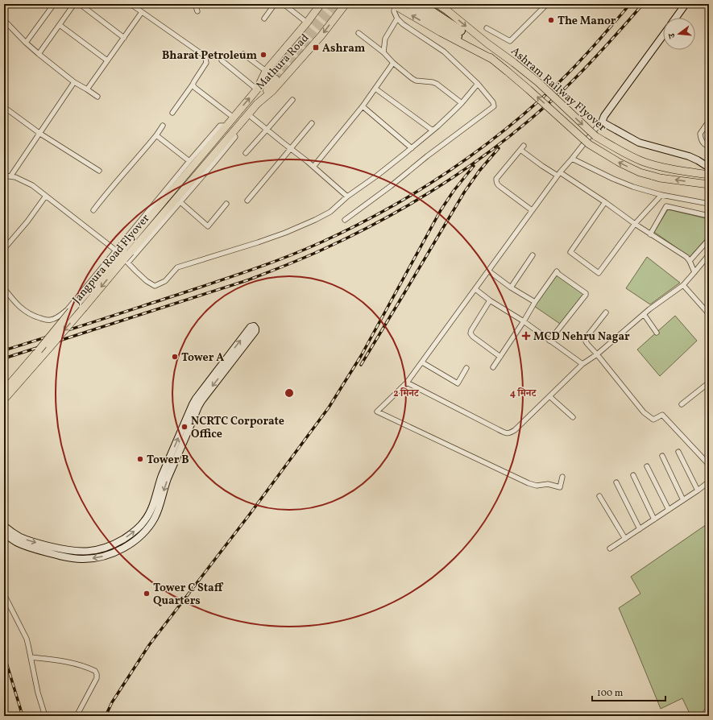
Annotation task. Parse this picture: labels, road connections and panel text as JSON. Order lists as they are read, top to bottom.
{
  "streets": {
    "main road": ["Mathura Road", "Ashram Railway Flyover", "Jangpura Road Flyover"]
  },
  "crossings": [
    ["Mathura Road", "Jangpura Road Flyover"]
  ],
  "places": {
    "other": [
      "The Manor",
      "Bharat Petroleum",
      "Tower A",
      "NCRTC Corporate Office",
      "Tower B",
      "Tower C Staff Quarters"
    ],
    "transit": ["Ashram"],
    "health": ["MCD Nehru Nagar"]
  },
  "scale_bar": "100 m",
  "north": "left",
  "rings": ["2 मिनट", "4 मिनट"]
}
